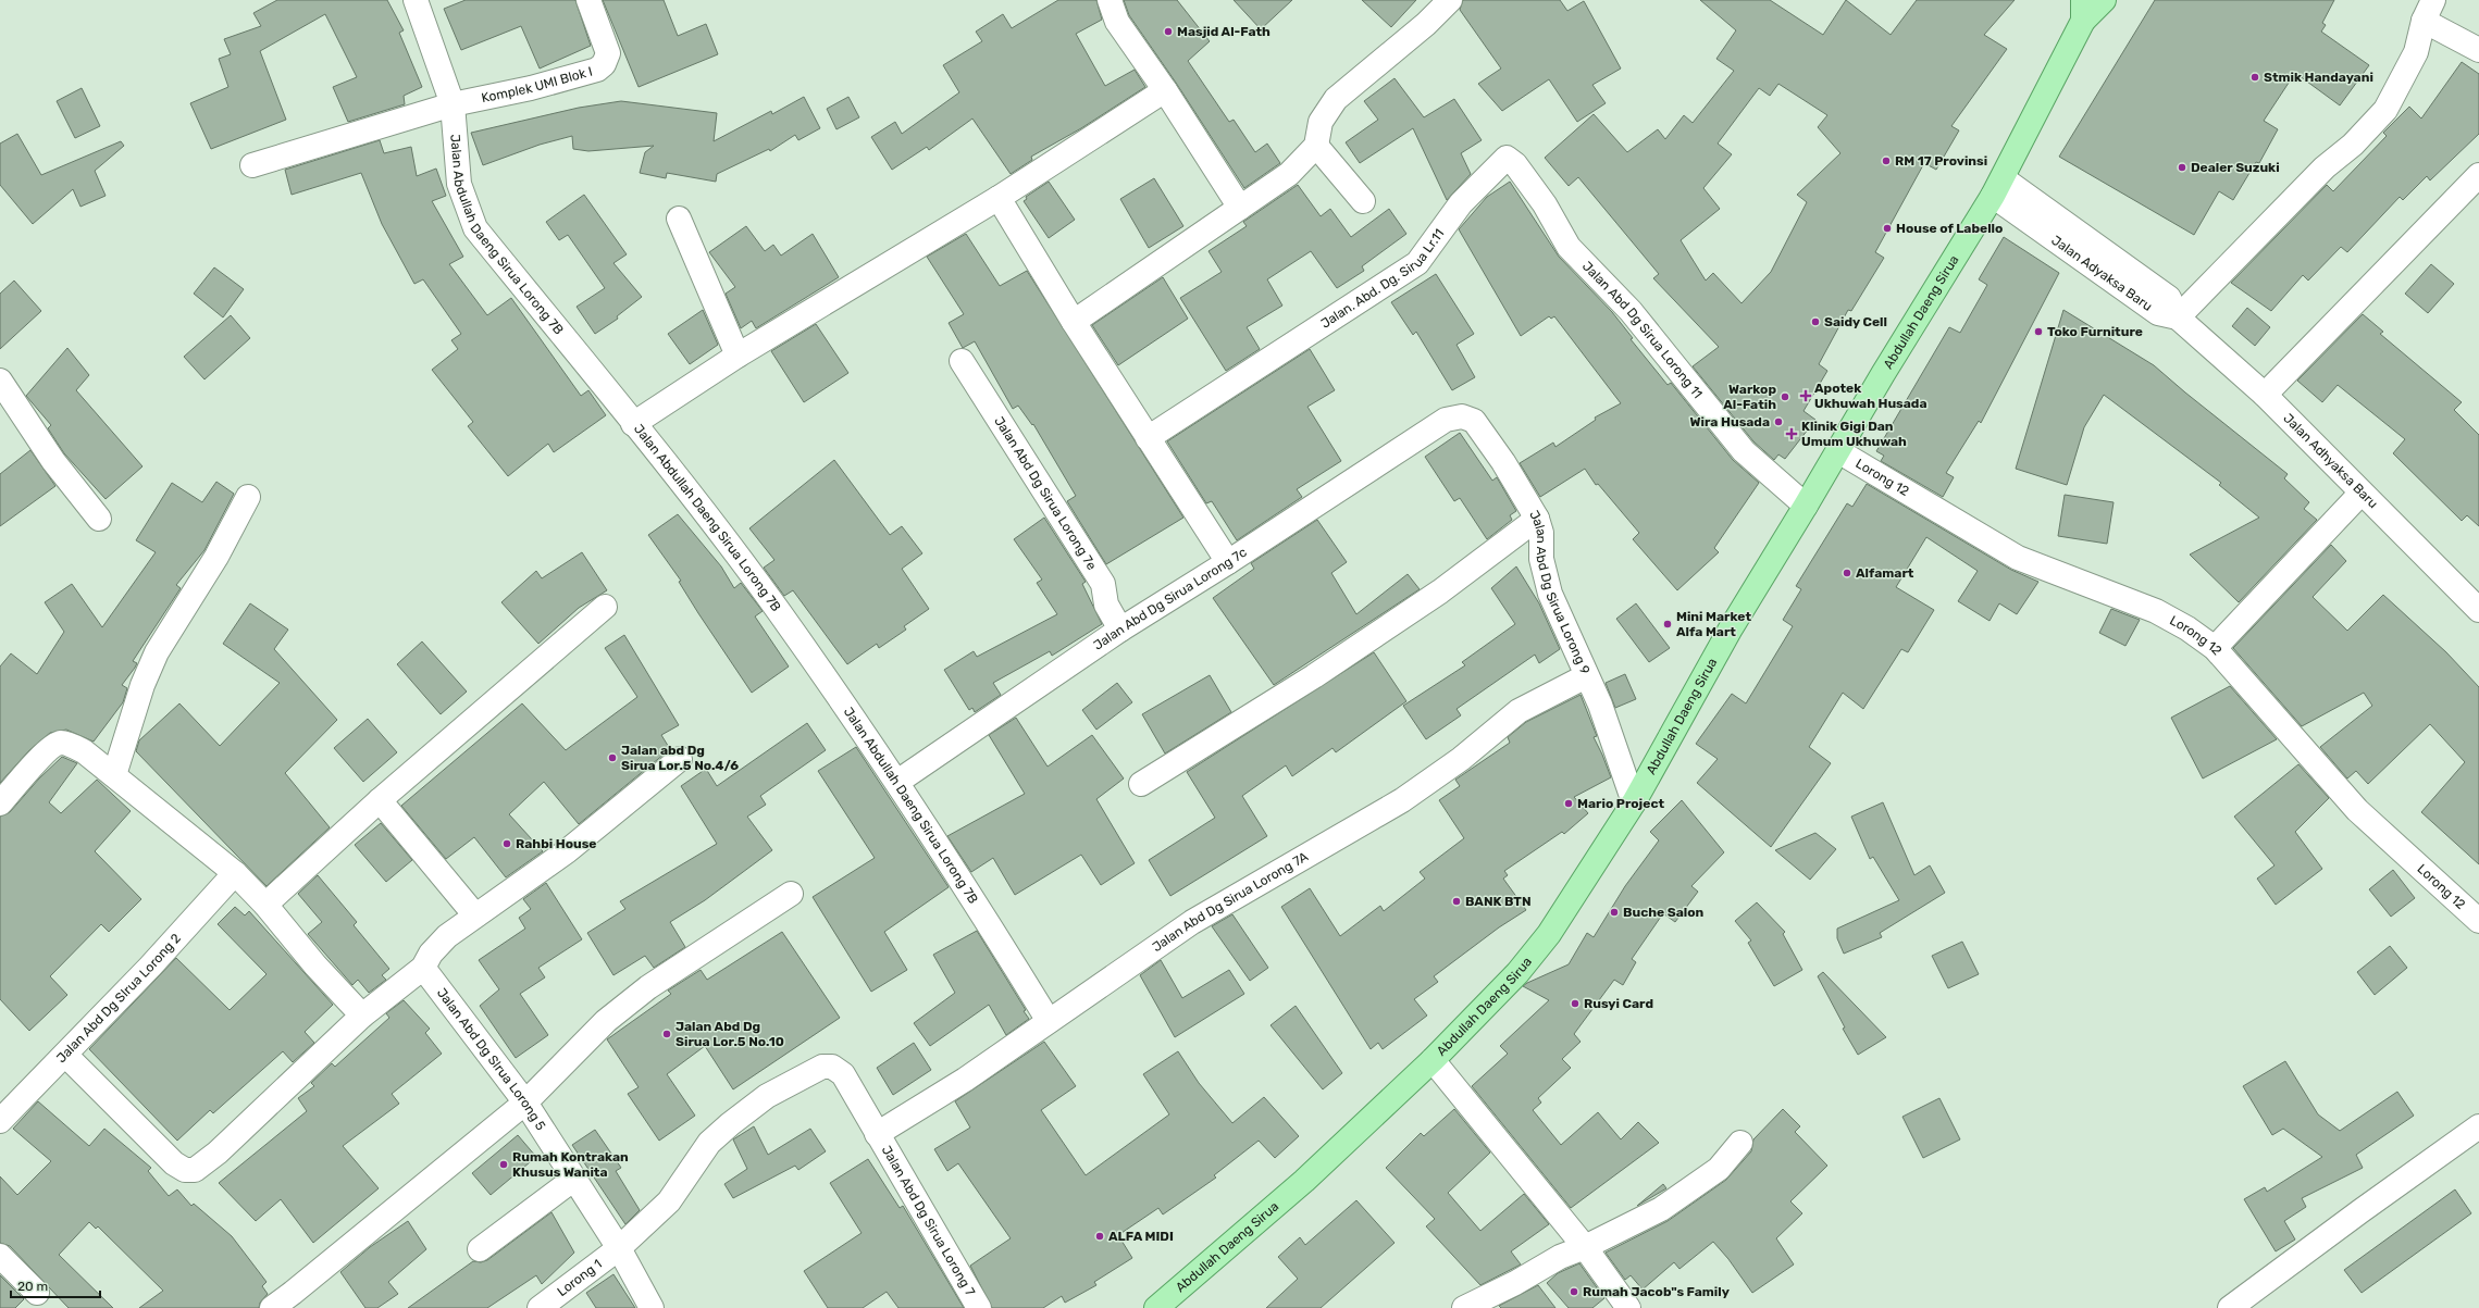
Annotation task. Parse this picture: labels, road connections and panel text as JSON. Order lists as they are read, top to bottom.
{
  "streets": {
    "main road": ["Abdullah Daeng Sirua"],
    "street": [
      "Komplek UMI Blok I",
      "Jalan Abdullah Daeng Sirua Lorong 7B",
      "Jalan Adyaksa Baru",
      "Jalan. Abd. Dg. Sirua Lr.11",
      "Jalan Abd Dg Sirua Lorong 11",
      "Jalan Adhyaksa Baru",
      "Lorong 12",
      "Jalan Abd Dg Sirua Lorong 7e",
      "Jalan Abd Dg Sirua Lorong 9",
      "Jalan Abd Dg Sirua Lorong 7c",
      "Jalan Abd Dg Sirua Lorong 7A",
      "Jalan Abd Dg SIrua Lorong 2",
      "Jalan Abd Dg SIrua Lorong 5",
      "Jalan Abd Dg Sirua Lorong 7",
      "Lorong 1"
    ]
  },
  "crossings": [
    ["Komplek UMI Blok I", "Jalan Abdullah Daeng Sirua Lorong 7B"],
    ["Jalan Abdullah Daeng Sirua Lorong 7B", "Jalan Abd Dg Sirua Lorong 7c"],
    ["Jalan Abdullah Daeng Sirua Lorong 7B", "Jalan Abd Dg Sirua Lorong 7A"],
    ["Jalan Adyaksa Baru", "Abdullah Daeng Sirua"],
    ["Jalan Adyaksa Baru", "Jalan Adhyaksa Baru"],
    ["Jalan. Abd. Dg. Sirua Lr.11", "Jalan Abd Dg Sirua Lorong 11"],
    ["Abdullah Daeng Sirua", "Jalan Abd Dg Sirua Lorong 11"],
    ["Abdullah Daeng Sirua", "Lorong 12"],
    ["Abdullah Daeng Sirua", "Jalan Abd Dg Sirua Lorong 9"],
    ["Jalan Abd Dg Sirua Lorong 7e", "Jalan Abd Dg Sirua Lorong 7c"],
    ["Jalan Abd Dg Sirua Lorong 9", "Jalan Abd Dg Sirua Lorong 7c"],
    ["Jalan Abd Dg Sirua Lorong 9", "Jalan Abd Dg Sirua Lorong 7A"],
    ["Jalan Abd Dg Sirua Lorong 7A", "Jalan Abd Dg Sirua Lorong 7"],
    ["Jalan Abd Dg SIrua Lorong 5", "Jalan Abd Dg Sirua Lorong 7"],
    ["Jalan Abd Dg SIrua Lorong 5", "Lorong 1"],
    ["Jalan Abd Dg Sirua Lorong 7", "Lorong 1"]
  ],
  "places": {
    "other": [
      "Masjid Al-Fath",
      "Stmik Handayani",
      "RM 17 Provinsi",
      "Dealer Suzuki",
      "House of Labello",
      "Saidy Cell",
      "Toko Furniture",
      "Warkop Al-Fatih",
      "Wira Husada",
      "Alfamart",
      "Mini Market Alfa Mart",
      "Jalan abd Dg Sirua Lor.5 No.4/6",
      "Mario Project",
      "Rahbi House",
      "BANK BTN",
      "Buche Salon",
      "Rusyi Card",
      "Jalan Abd Dg Sirua Lor.5 No.10",
      "Rumah Kontrakan Khusus Wanita",
      "ALFA MIDI",
      "Rumah Jacob\"s Family"
    ],
    "health": ["Apotek Ukhuwah Husada", "Klinik Gigi Dan Umum Ukhuwah"]
  },
  "scale_bar": "20 m"
}
